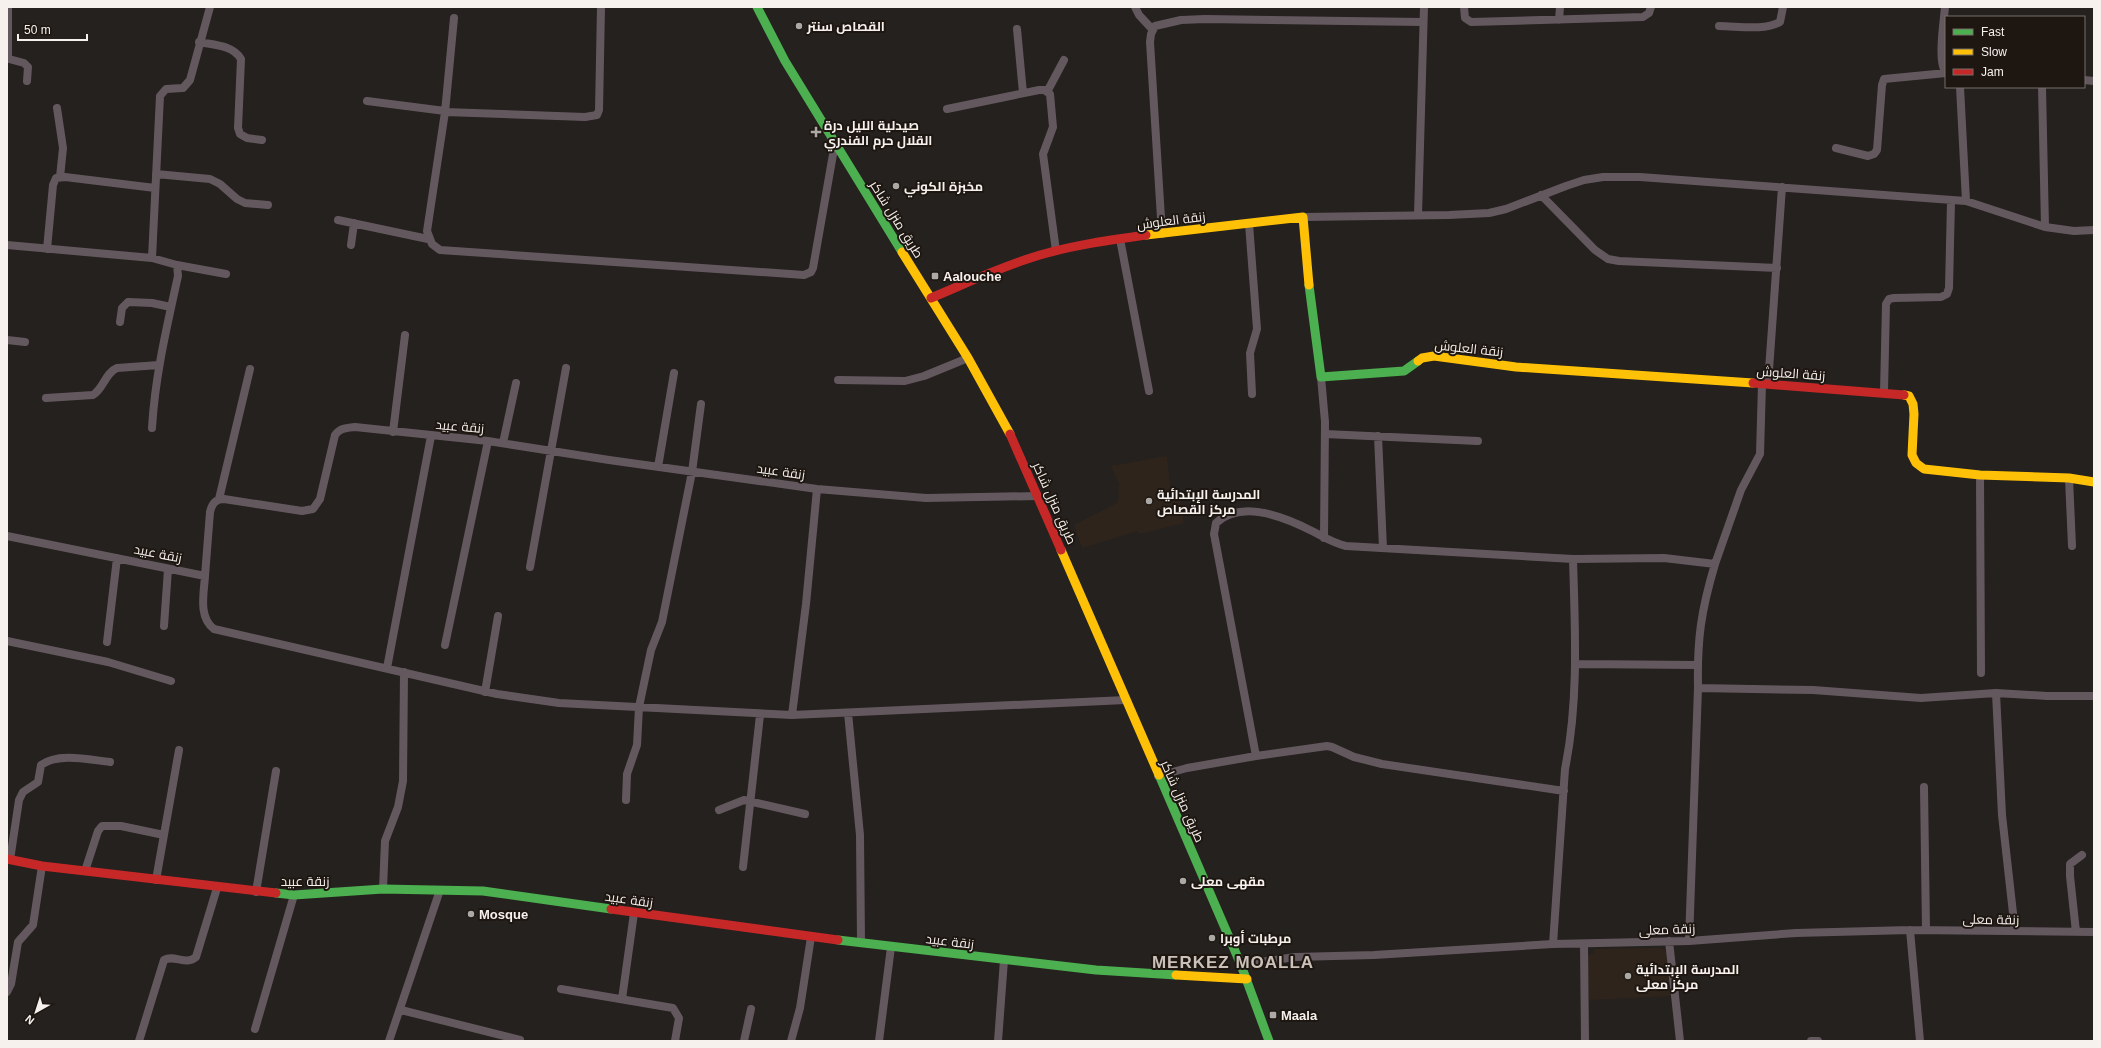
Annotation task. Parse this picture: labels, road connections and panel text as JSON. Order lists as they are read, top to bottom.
{
  "streets": {
    "street": [
      "طريق منزل شاكر",
      "زنقة العلوش",
      "زنقة عبيد",
      "زنقة معلى"
    ]
  },
  "crossings": [
    ["طريق منزل شاكر", "زنقة العلوش"],
    ["طريق منزل شاكر", "زنقة عبيد"],
    ["طريق منزل شاكر", "زنقة معلى"]
  ],
  "districts": ["MERKEZ MOALLA"],
  "places": {
    "other": [
      "القصاص سنتر",
      "مخبزة الكوني",
      "المدرسة الإبتدائية مركز القصاص",
      "مقهى معلى",
      "Mosque",
      "مرطبات أوبرا",
      "المدرسة الإبتدائية مركز معلى"
    ],
    "health": ["صيدلية الليل درة القلال حرم الفندري"],
    "transit": ["Aalouche", "Maala"]
  },
  "legend": ["Fast", "Slow", "Jam"],
  "scale_bar": "50 m",
  "north": "bottom left"
}
